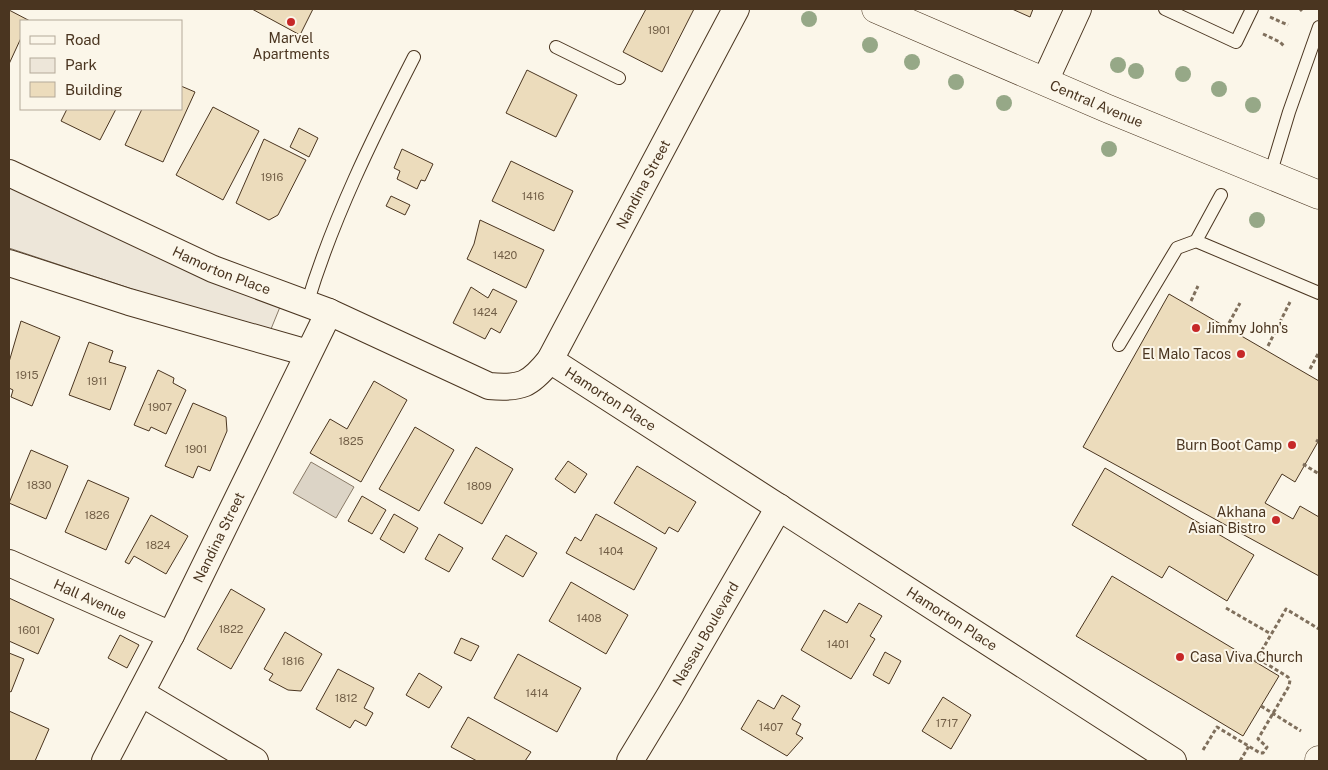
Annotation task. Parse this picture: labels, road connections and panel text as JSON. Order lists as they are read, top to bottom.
{
  "streets": {
    "main road": ["Central Avenue"],
    "street": [
      "Nandina Street",
      "Hamorton Place",
      "Hall Avenue",
      "Nassau Boulevard"
    ]
  },
  "crossings": [
    ["Nandina Street", "Hamorton Place"],
    ["Nandina Street", "Hall Avenue"],
    ["Hamorton Place", "Nassau Boulevard"]
  ],
  "places": [
    "Marvel Apartments",
    "Jimmy John's",
    "El Malo Tacos",
    "Burn Boot Camp",
    "Akhana Asian Bistro",
    "Casa Viva Church"
  ],
  "house_numbers": [
    "1901",
    "1916",
    "1416",
    "1420",
    "1424",
    "1915",
    "1911",
    "1907",
    "1825",
    "1901",
    "1830",
    "1809",
    "1826",
    "1824",
    "1404",
    "1408",
    "1822",
    "1601",
    "1401",
    "1816",
    "1414",
    "1812",
    "1717",
    "1407"
  ],
  "legend": ["Road", "Park", "Building"]
}
